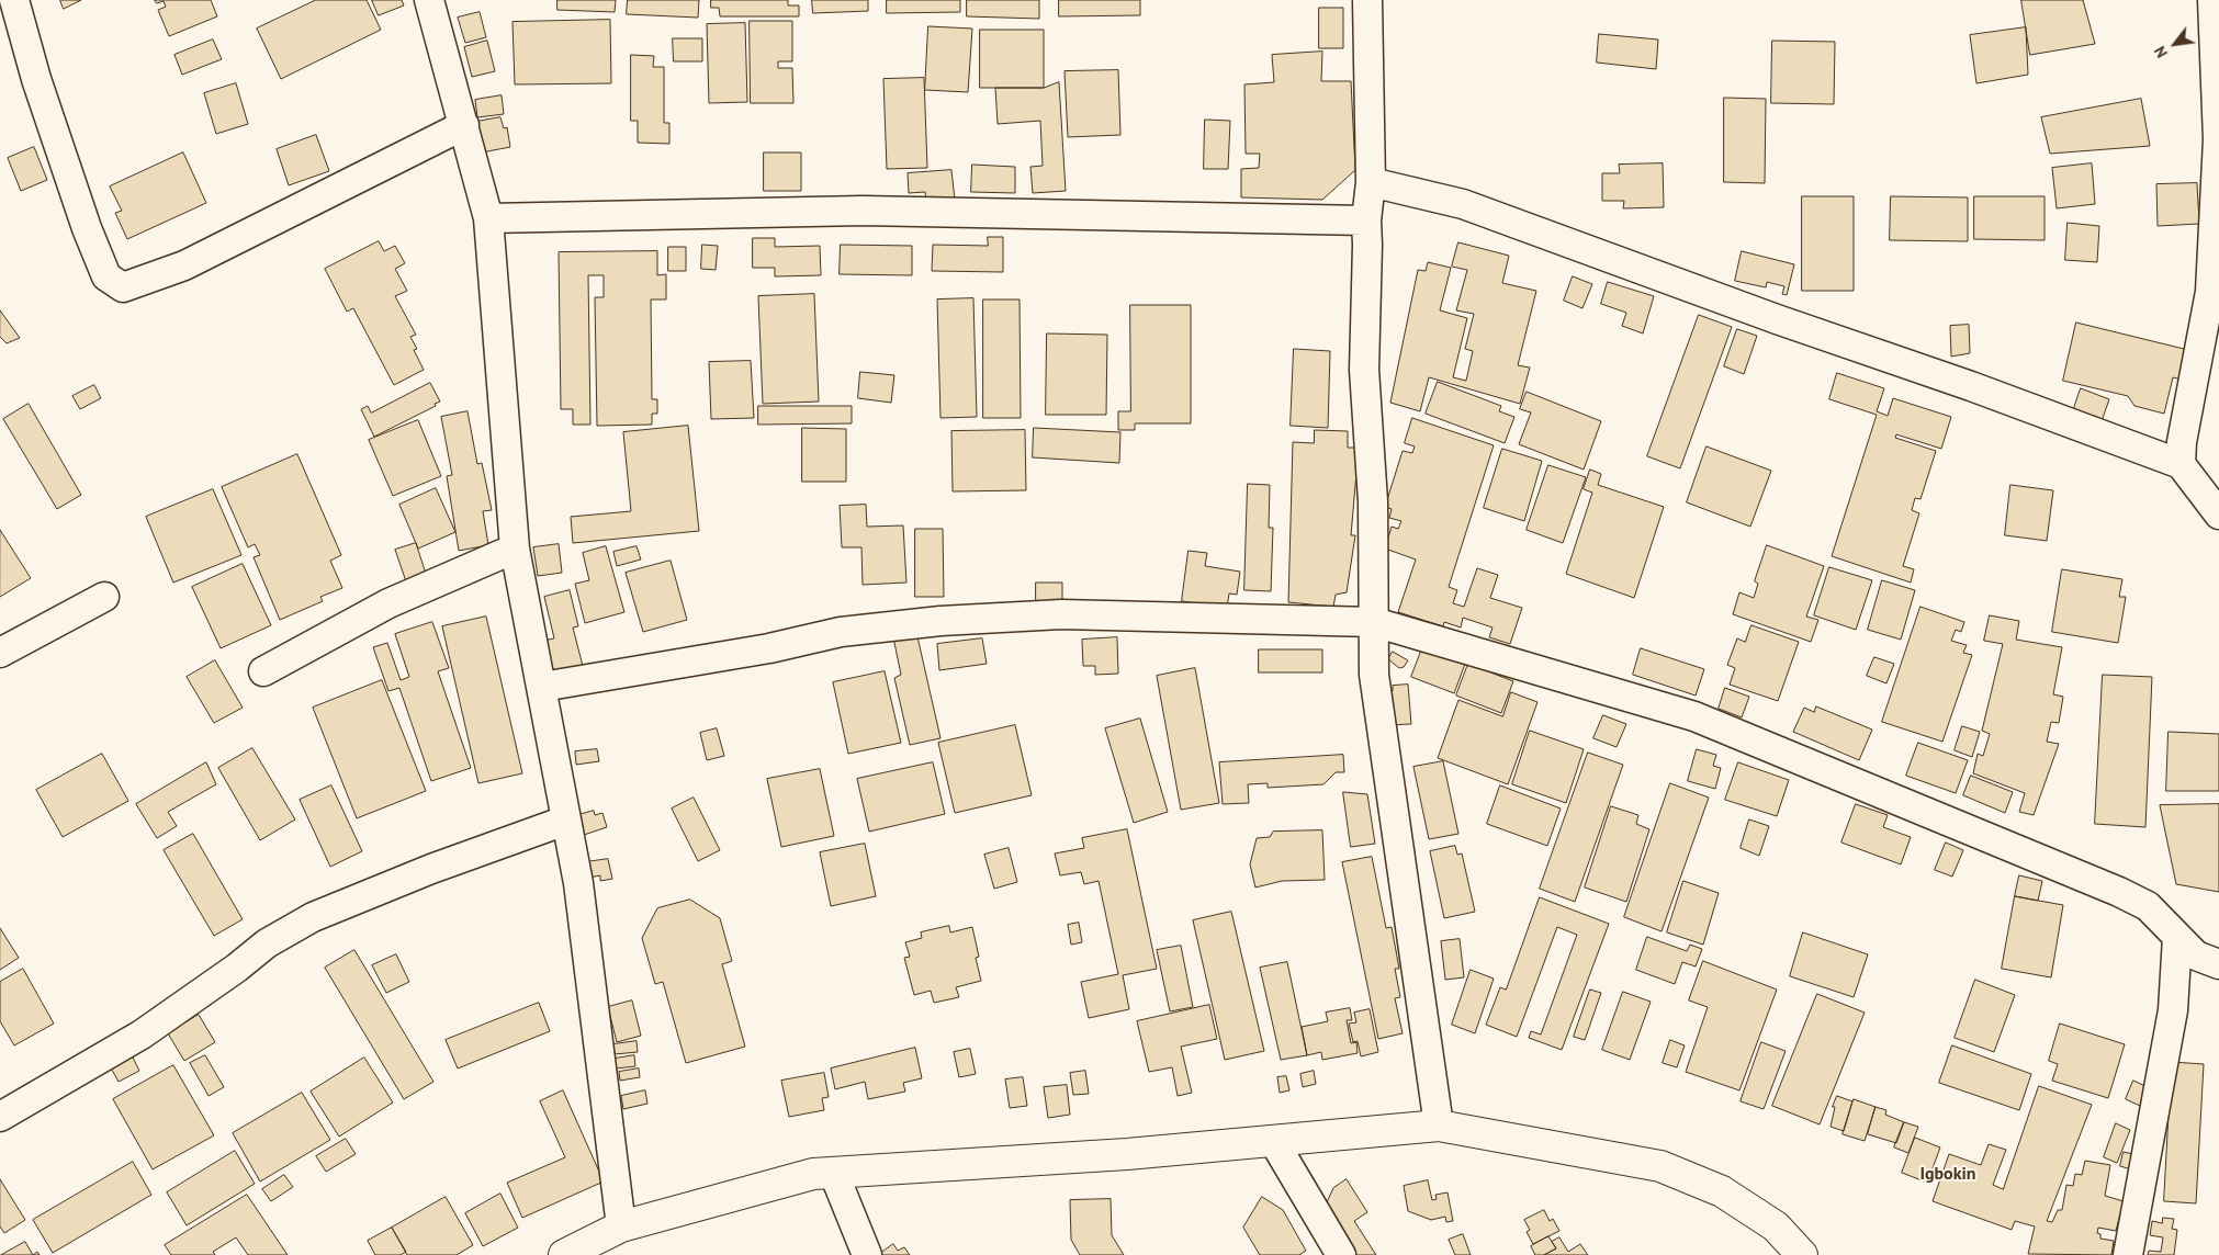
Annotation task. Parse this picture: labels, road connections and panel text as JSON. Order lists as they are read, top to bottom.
{
  "districts": ["Igbokin"],
  "north": "bottom left"
}
